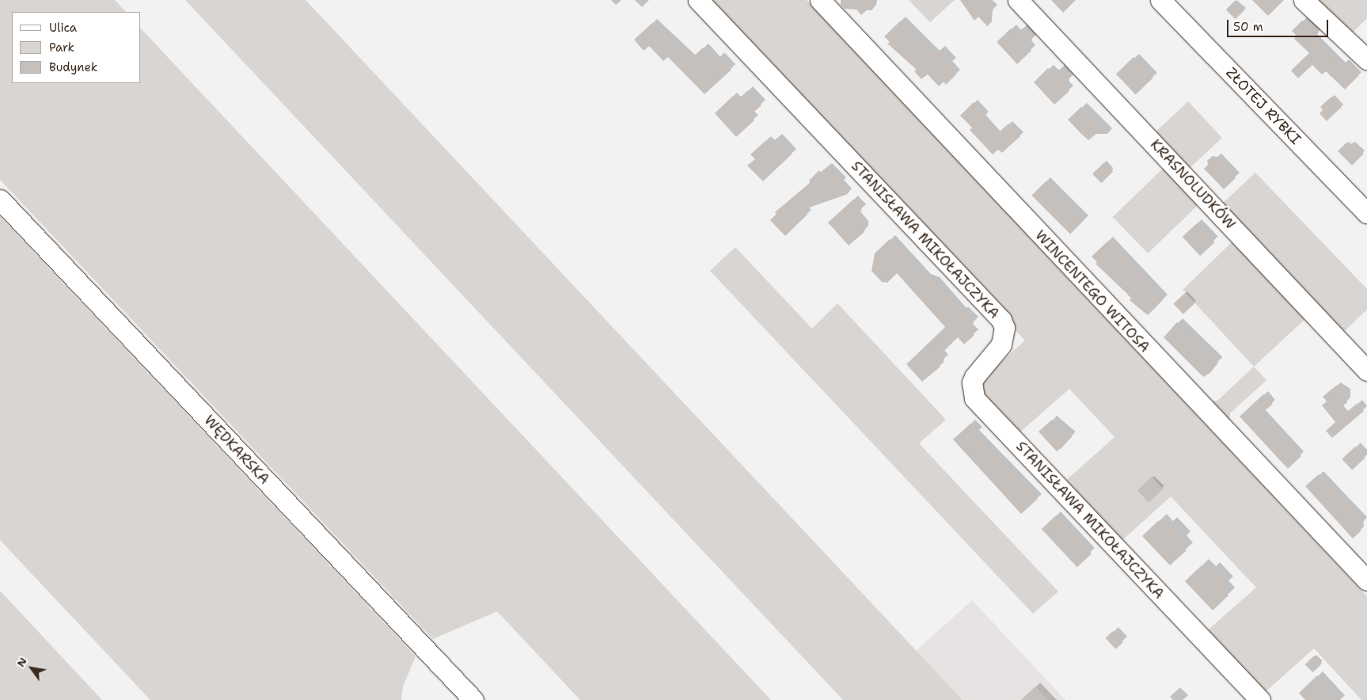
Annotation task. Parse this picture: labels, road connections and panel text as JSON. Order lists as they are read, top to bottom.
{
  "streets": {
    "street": [
      "ZŁOTEJ RYBKI",
      "KRASNOLUDKÓW",
      "STANISŁAWA MIKOŁAJCZYKA",
      "WINCENTEGO WITOSA",
      "WĘDKARSKA"
    ]
  },
  "legend": ["Ulica", "Park", "Budynek"],
  "scale_bar": "50 m",
  "north": "top left"
}
